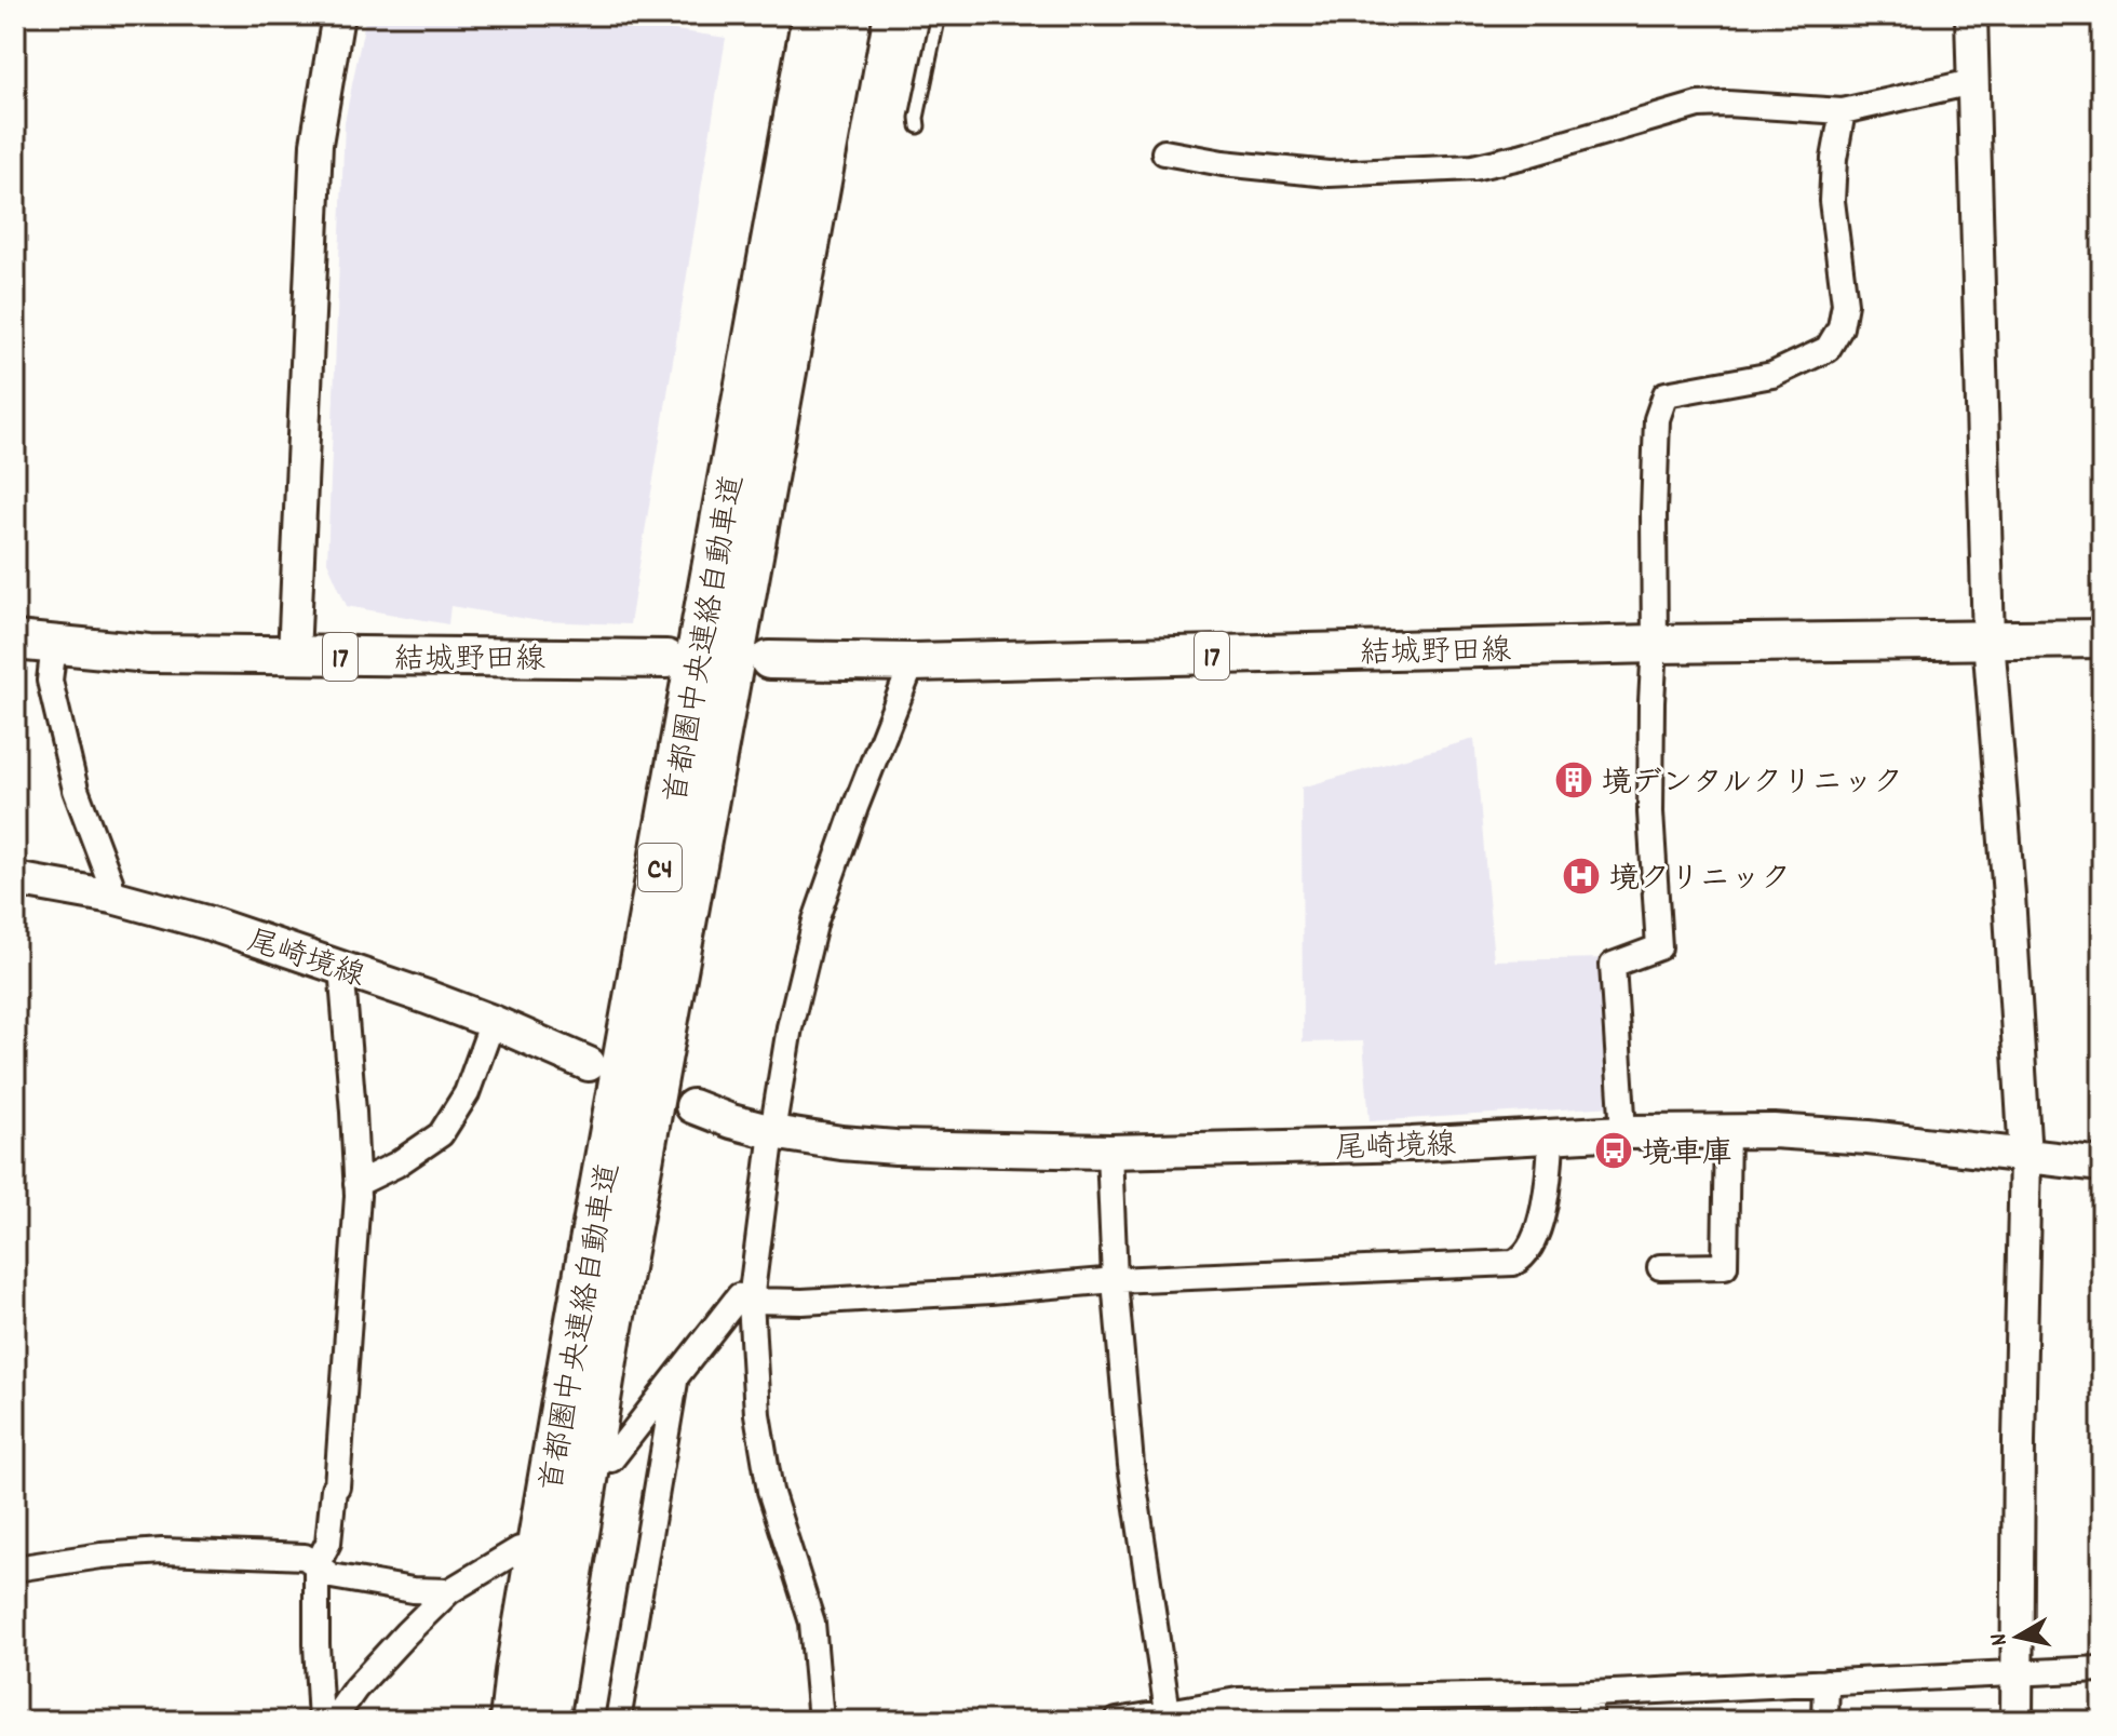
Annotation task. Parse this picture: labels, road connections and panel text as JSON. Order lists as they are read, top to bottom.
{
  "streets": {
    "highway": ["首都圏中央連絡自動車道", "C4"],
    "main road": ["結城野田線", "17", "尾崎境線"]
  },
  "places": {
    "building": ["境デンタルクリニック"],
    "hospital": ["境クリニック"],
    "bus stop": ["境車庫"]
  },
  "north": "left"
}
